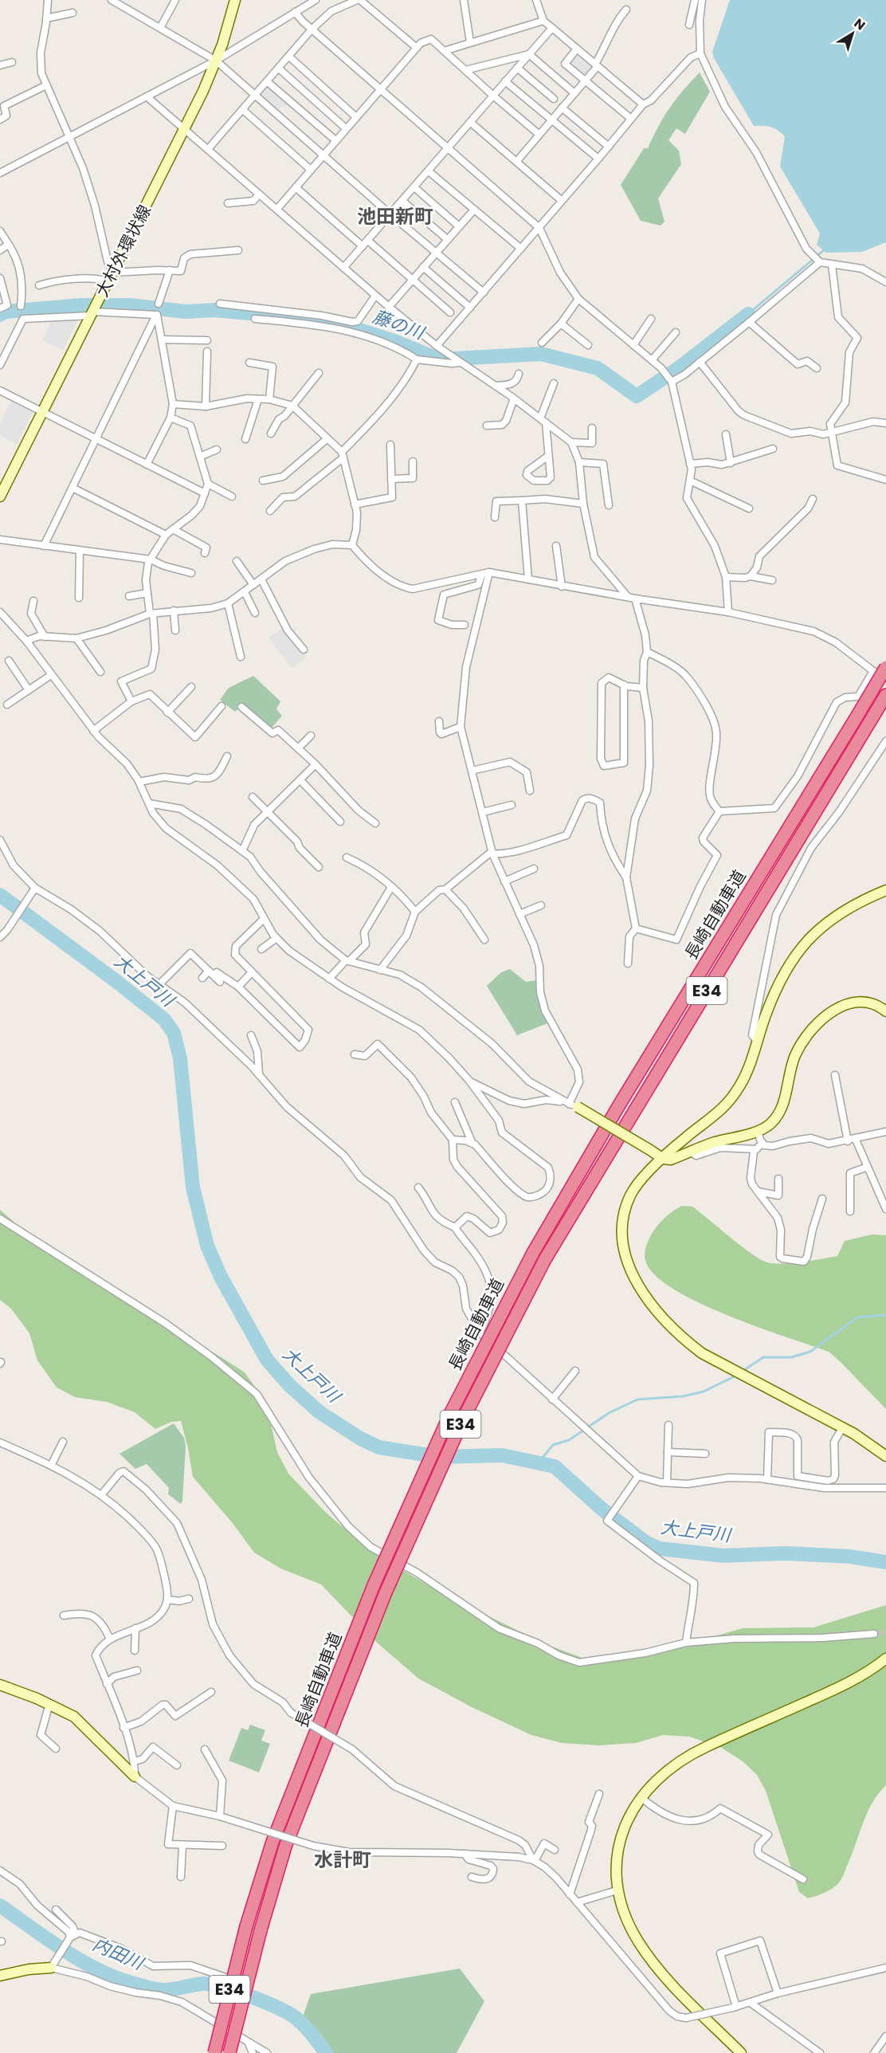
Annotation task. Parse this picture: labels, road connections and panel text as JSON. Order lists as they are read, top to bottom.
{
  "streets": {
    "highway": ["長崎自動車道", "E34"],
    "street": ["大村外環状線"]
  },
  "districts": ["池田新町", "水計町"],
  "water": ["藤の川", "大上戸川", "内田川"],
  "north": "top right"
}
